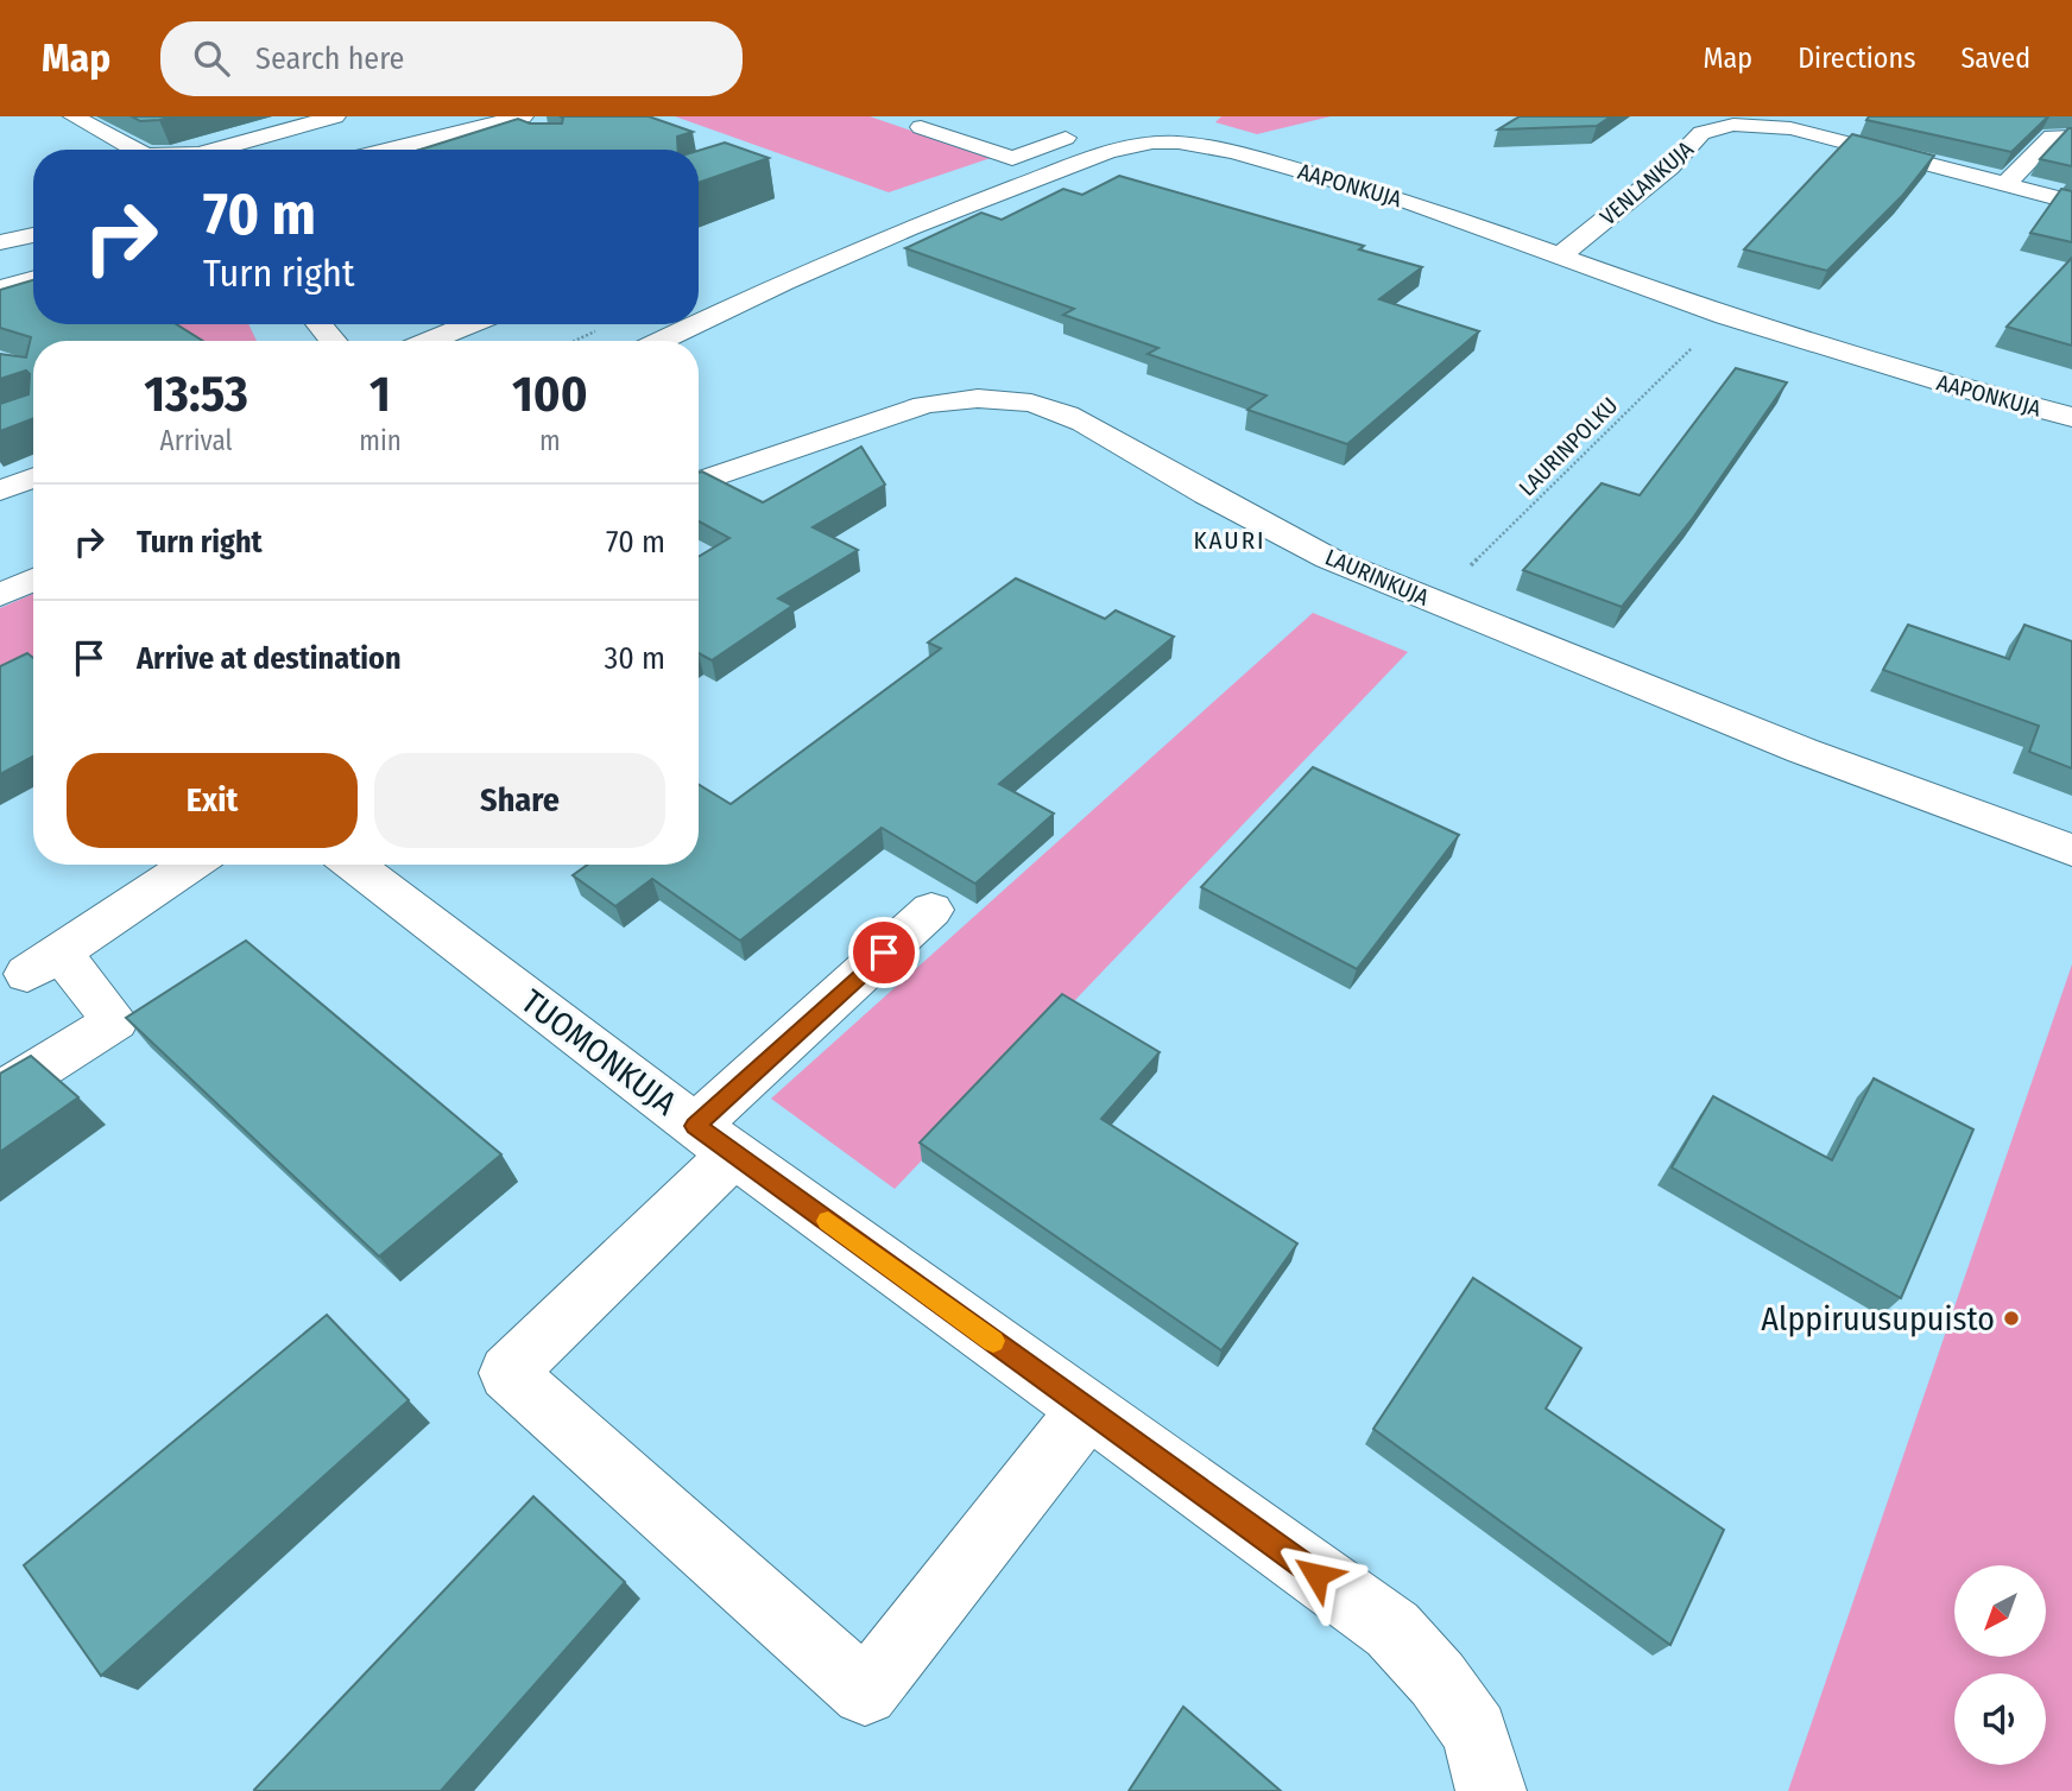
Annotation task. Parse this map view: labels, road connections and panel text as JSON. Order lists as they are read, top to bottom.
{
  "streets": {
    "street": [
      "VENLANKUJA",
      "AAPONKUJA",
      "LAURINKUJA",
      "TUOMONKUJA"
    ],
    "path": ["LAURINPOLKU"]
  },
  "crossings": [
    ["VENLANKUJA", "AAPONKUJA"],
    ["AAPONKUJA", "LAURINPOLKU"],
    ["LAURINPOLKU", "LAURINKUJA"]
  ],
  "districts": ["KAURI"],
  "places": ["Alppiruusupuisto"],
  "north": "bottom left",
  "page": {
    "header": "Map",
    "search": "Search here",
    "nav": ["Map", "Directions", "Saved"],
    "turn": ["70 m", "Turn right"],
    "eta": [
      "13:53",
      "Arrival",
      "1",
      "min",
      "100",
      "m"
    ],
    "list": [
      {
        "name": "Turn right",
        "value": "70 m"
      },
      {
        "name": "Arrive at destination",
        "value": "30 m"
      }
    ],
    "buttons": ["Exit", "Share"]
  }
}
